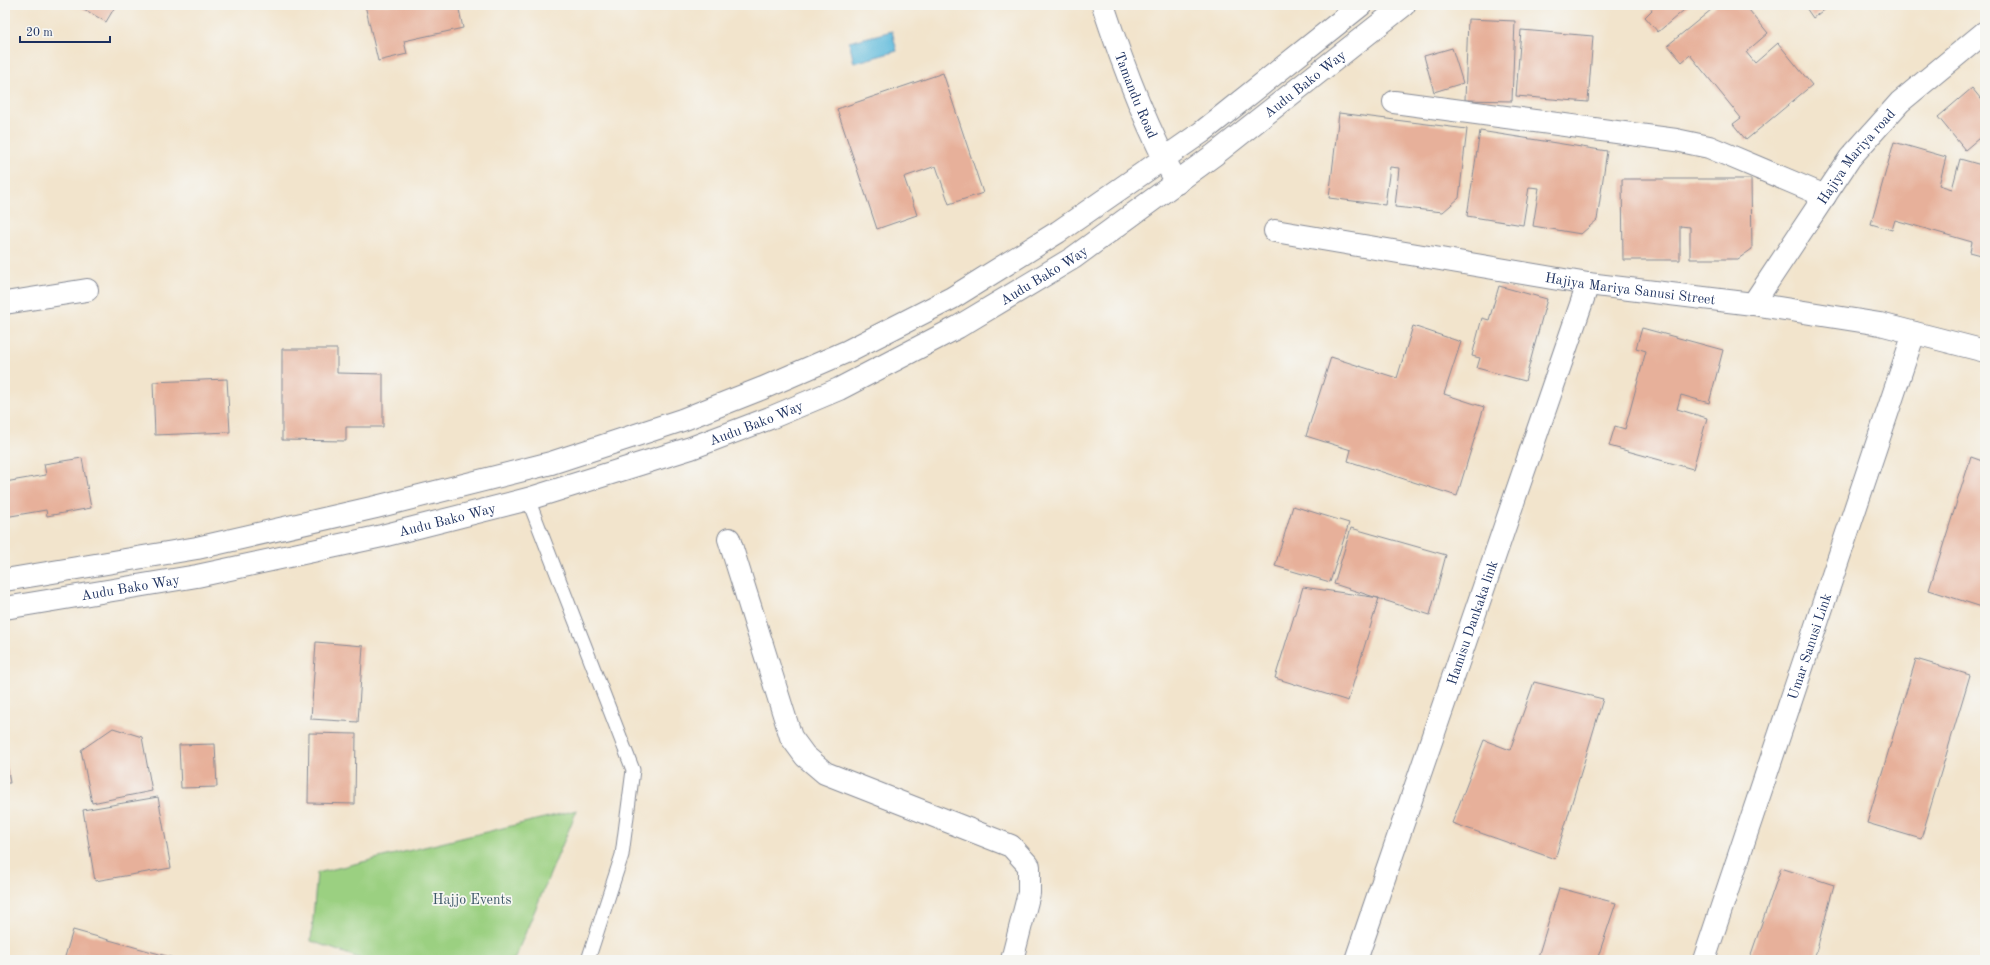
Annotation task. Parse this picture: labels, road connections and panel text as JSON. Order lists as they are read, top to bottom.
{
  "streets": {
    "street": [
      "Audu Bako Way",
      "Tamandu Road",
      "Hajiya Mariya road",
      "Hajiya Mariya Sanusi Street",
      "Hamisu Dankaka link",
      "Umar Sanusi Link"
    ]
  },
  "crossings": [
    ["Audu Bako Way", "Tamandu Road"],
    ["Hajiya Mariya road", "Hajiya Mariya Sanusi Street"],
    ["Hajiya Mariya Sanusi Street", "Hamisu Dankaka link"],
    ["Hajiya Mariya Sanusi Street", "Umar Sanusi Link"]
  ],
  "parks": ["Hajjo Events"],
  "scale_bar": "20 m"
}
